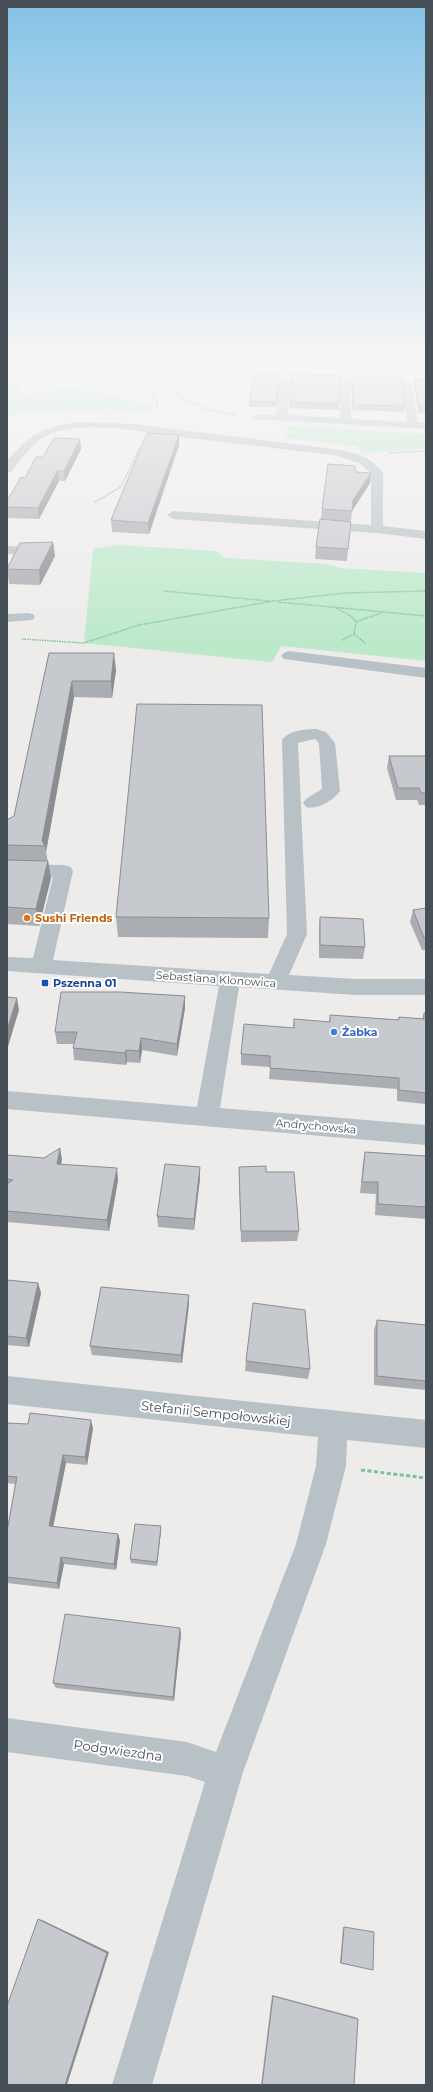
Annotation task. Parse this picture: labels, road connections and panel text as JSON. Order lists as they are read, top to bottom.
{
  "streets": {
    "street": [
      "Sebastiana Klonowica",
      "Andrychowska",
      "Stefanii Sempołowskiej",
      "Podgwiezdna"
    ]
  },
  "places": {
    "other": ["Sushi Friends", "Żabka"],
    "transit": ["Pszenna 01"]
  }
}
